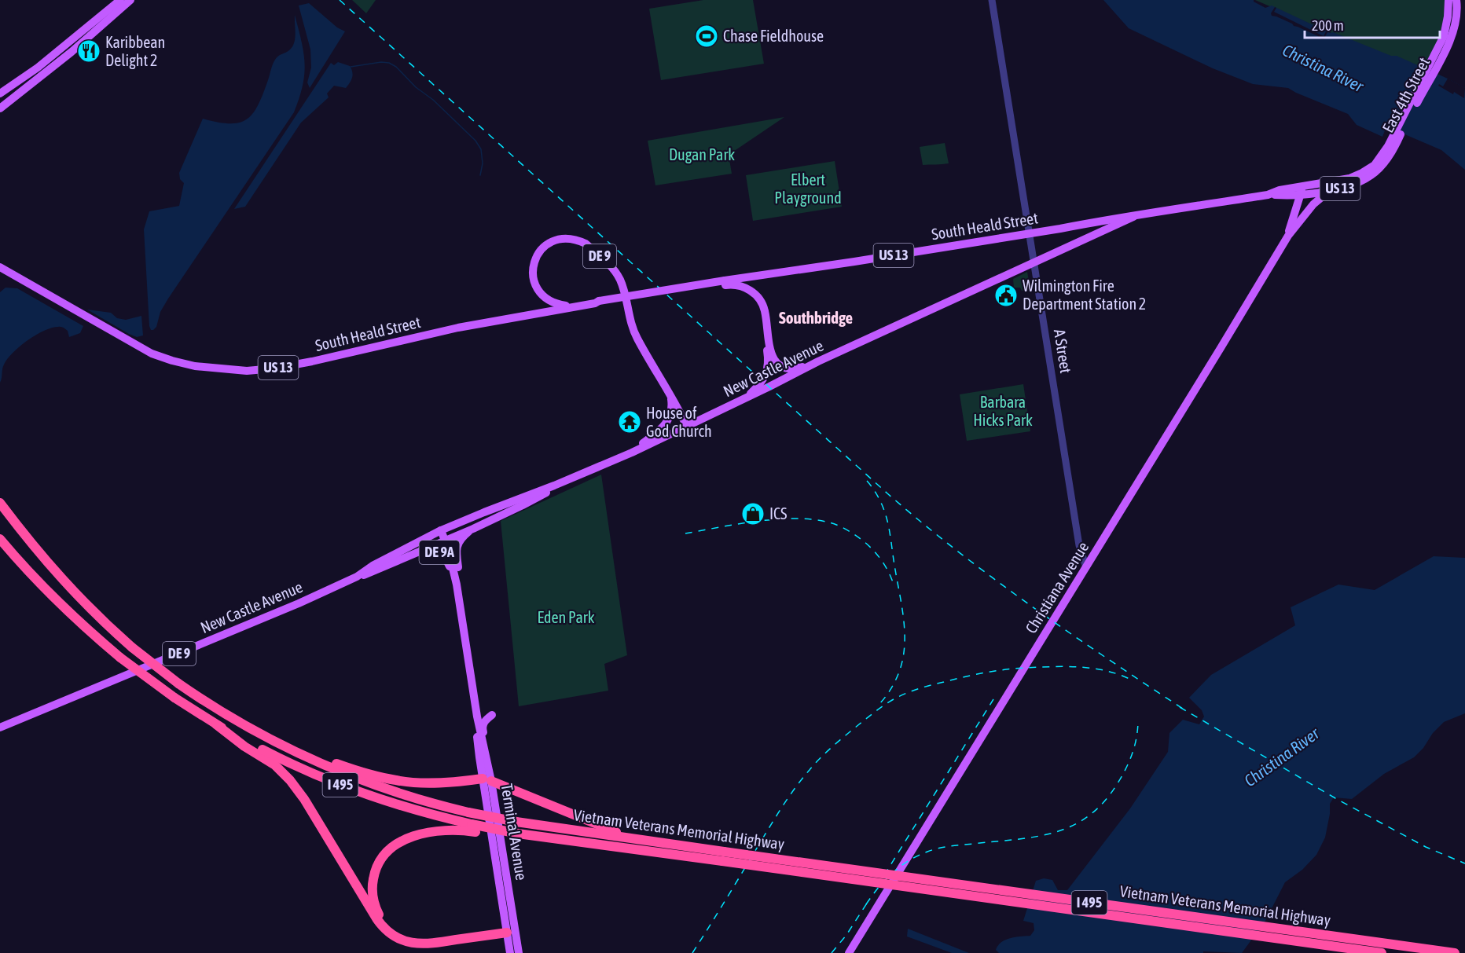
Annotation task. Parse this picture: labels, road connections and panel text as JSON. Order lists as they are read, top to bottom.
{
  "streets": {
    "highway": ["I 495", "Vietnam Veterans Memorial Highway"],
    "main road": [
      "East 4th Street",
      "US 13",
      "South Heald Street",
      "DE 9",
      "New Castle Avenue",
      "DE 9A",
      "Christiana Avenue",
      "Terminal Avenue"
    ],
    "street": ["A Street"]
  },
  "crossings": [
    ["East 4th Street", "South Heald Street"],
    ["US 13", "South Heald Street"],
    ["US 13", "New Castle Avenue"],
    ["South Heald Street", "DE 9"],
    ["South Heald Street", "A Street"],
    ["South Heald Street", "New Castle Avenue"],
    ["South Heald Street", "Christiana Avenue"],
    ["DE 9", "New Castle Avenue"],
    ["A Street", "New Castle Avenue"],
    ["A Street", "Christiana Avenue"],
    ["New Castle Avenue", "DE 9A"],
    ["New Castle Avenue", "Terminal Avenue"],
    ["DE 9A", "Terminal Avenue"]
  ],
  "districts": ["Southbridge"],
  "water": ["Christina River"],
  "parks": [
    "Dugan Park",
    "Elbert Playground",
    "Barbara Hicks Park",
    "Eden Park"
  ],
  "places": {
    "sports": ["Chase Fieldhouse"],
    "restaurant": ["Karibbean Delight 2"],
    "public building": ["Wilmington Fire Department Station 2"],
    "temple": ["House of God Church"],
    "shop": ["ICS"]
  },
  "scale_bar": "200 m"
}
